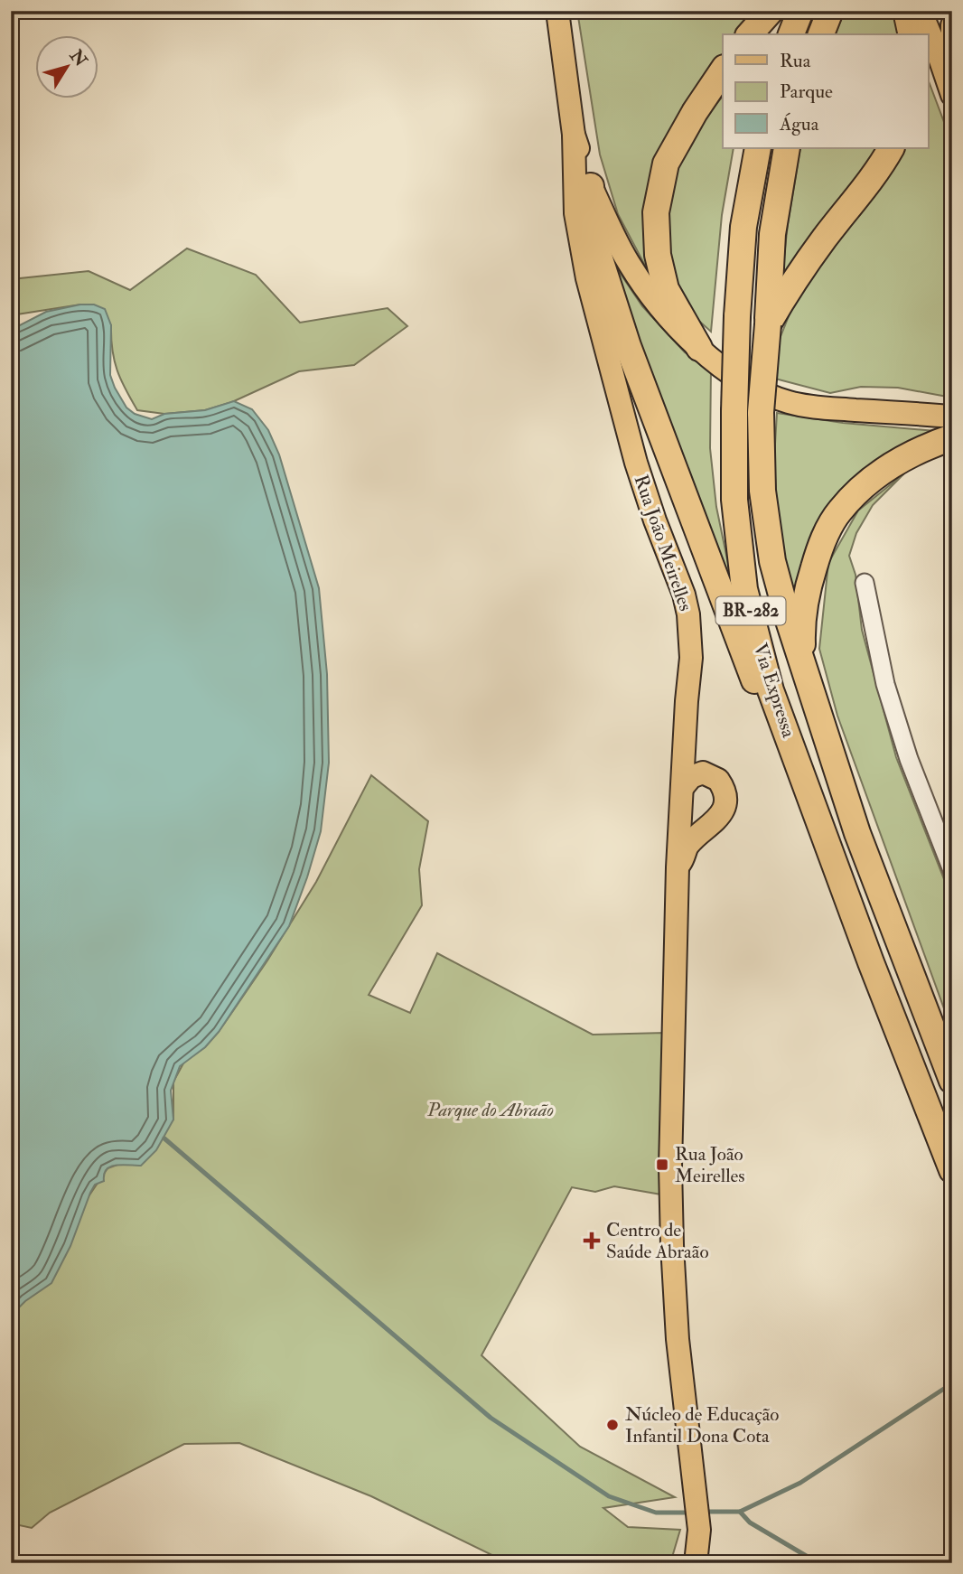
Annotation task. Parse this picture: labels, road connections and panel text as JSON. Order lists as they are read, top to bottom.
{
  "streets": {
    "highway": ["BR-282", "Via Expressa"],
    "main road": ["Rua João Meirelles"]
  },
  "parks": ["Parque do Abraão"],
  "places": {
    "transit": ["Rua João Meirelles"],
    "health": ["Centro de Saúde Abraão"],
    "other": ["Núcleo de Educação Infantil Dona Cota"]
  },
  "legend": ["Rua", "Parque", "Água"],
  "north": "top right"
}
